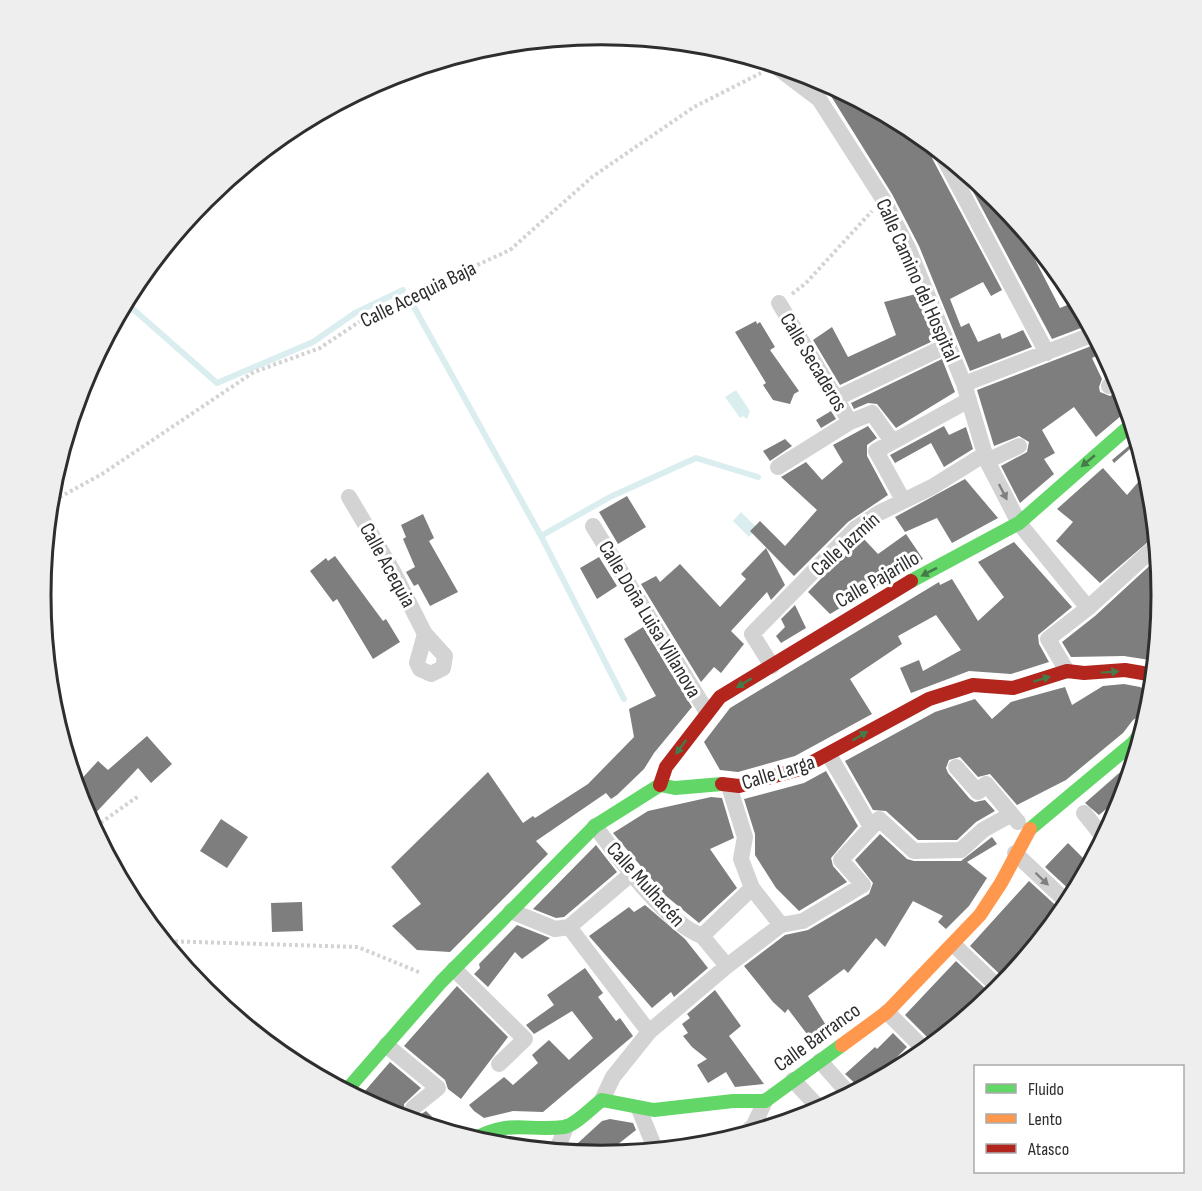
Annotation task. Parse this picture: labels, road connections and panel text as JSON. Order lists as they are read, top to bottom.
{
  "streets": {
    "street": [
      "Calle Camino del Hospital",
      "Calle Secaderos",
      "Calle Jazmín",
      "Calle Acequia",
      "Calle Pajarillo",
      "Calle Doña Luisa Villanova",
      "Calle Larga",
      "Calle Mulhacén",
      "Calle Barranco"
    ],
    "path": ["Calle Acequia Baja"]
  },
  "crossings": [
    ["Calle Camino del Hospital", "Calle Jazmín"],
    ["Calle Camino del Hospital", "Calle Pajarillo"],
    ["Calle Jazmín", "Calle Pajarillo"],
    ["Calle Pajarillo", "Calle Doña Luisa Villanova"],
    ["Calle Pajarillo", "Calle Larga"]
  ],
  "one_way": ["Calle Pajarillo", "Calle Larga"],
  "legend": ["Fluido", "Lento", "Atasco"]
}
